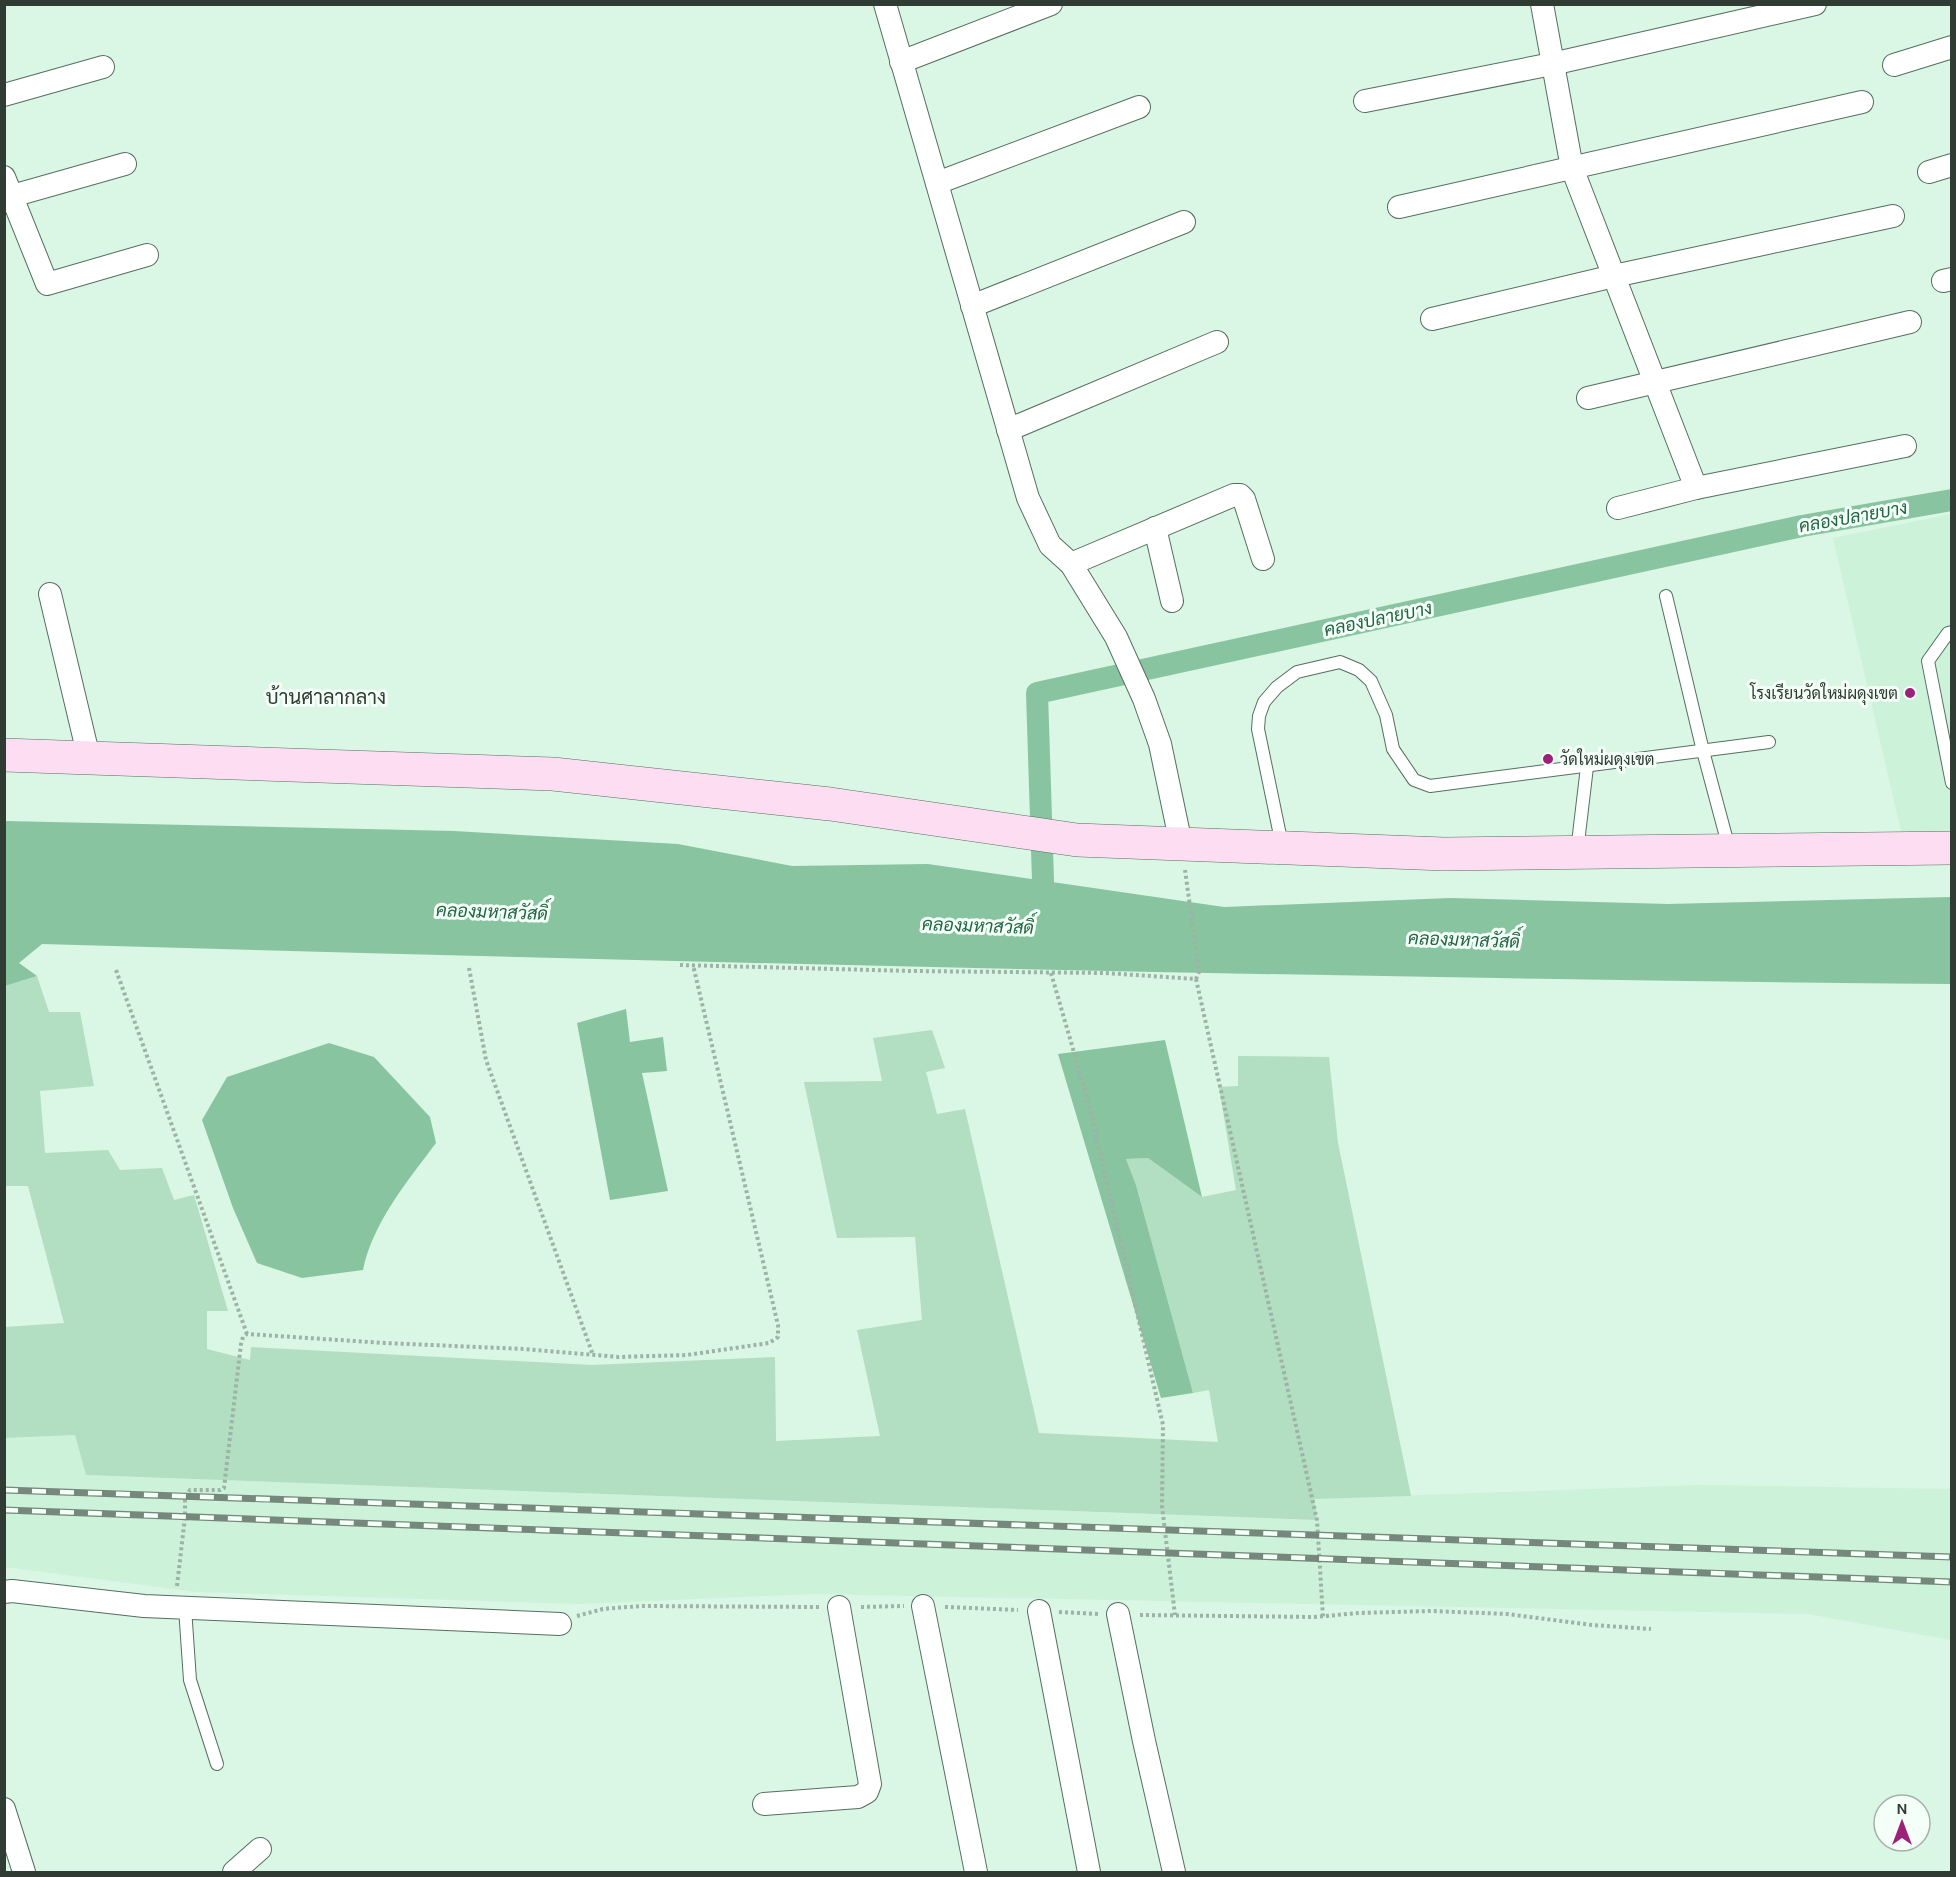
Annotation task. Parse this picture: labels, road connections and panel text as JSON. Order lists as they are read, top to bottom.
{
  "districts": ["บ้านศาลากลาง"],
  "water": ["คลองปลายบาง", "คลองมหาสวัสดิ์"],
  "places": ["โรงเรียนวัดใหม่ผดุงเขต", "วัดใหม่ผดุงเขต"],
  "north": "top"
}
